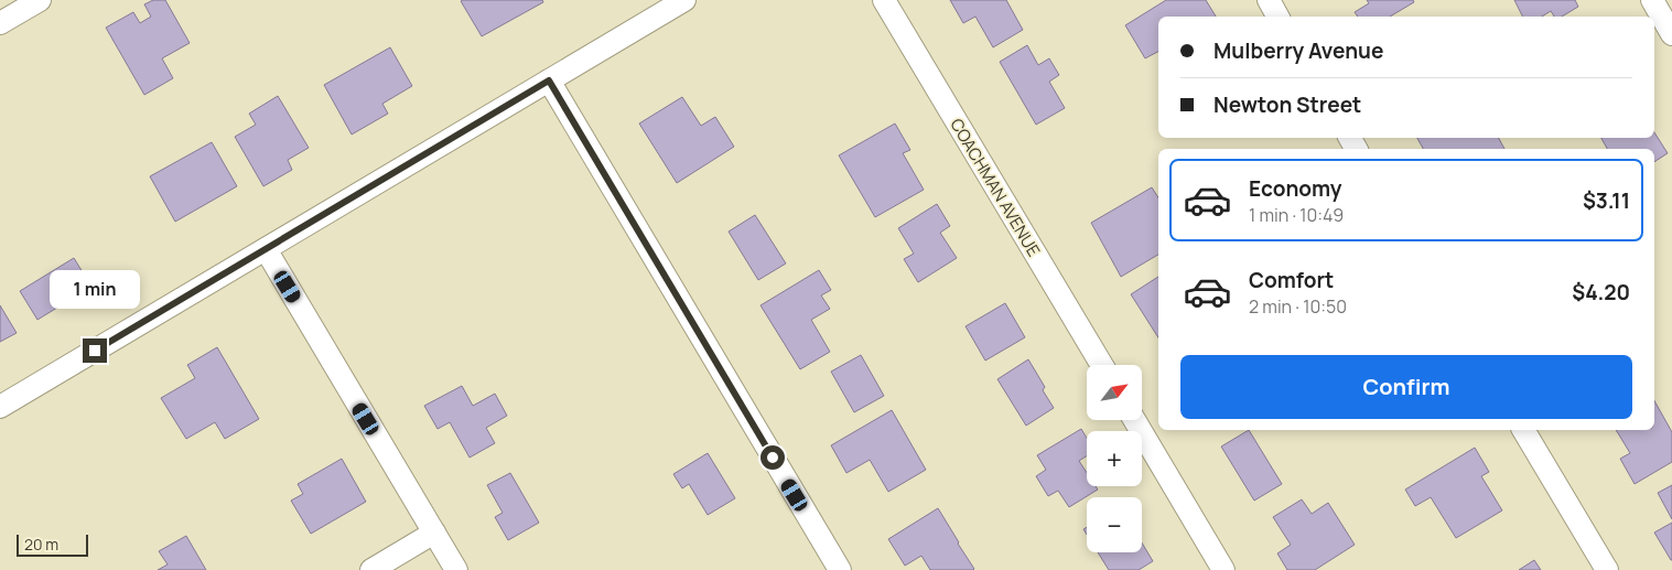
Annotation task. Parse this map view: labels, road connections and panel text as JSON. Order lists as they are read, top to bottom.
{
  "streets": {
    "street": ["COACHMAN AVENUE"]
  },
  "scale_bar": "20 m",
  "north": "top right",
  "page": {
    "banner": ["Mulberry Avenue", "Newton Street"],
    "list": [
      {
        "name": "Economy",
        "note": "1 min · 10:49",
        "value": "$3.11"
      },
      {
        "name": "Comfort",
        "note": "2 min · 10:50",
        "value": "$4.20"
      }
    ],
    "bubble": "1 min",
    "buttons": "Confirm",
    "map_buttons": ["+", "−"],
    "scale": "20 m"
  }
}
